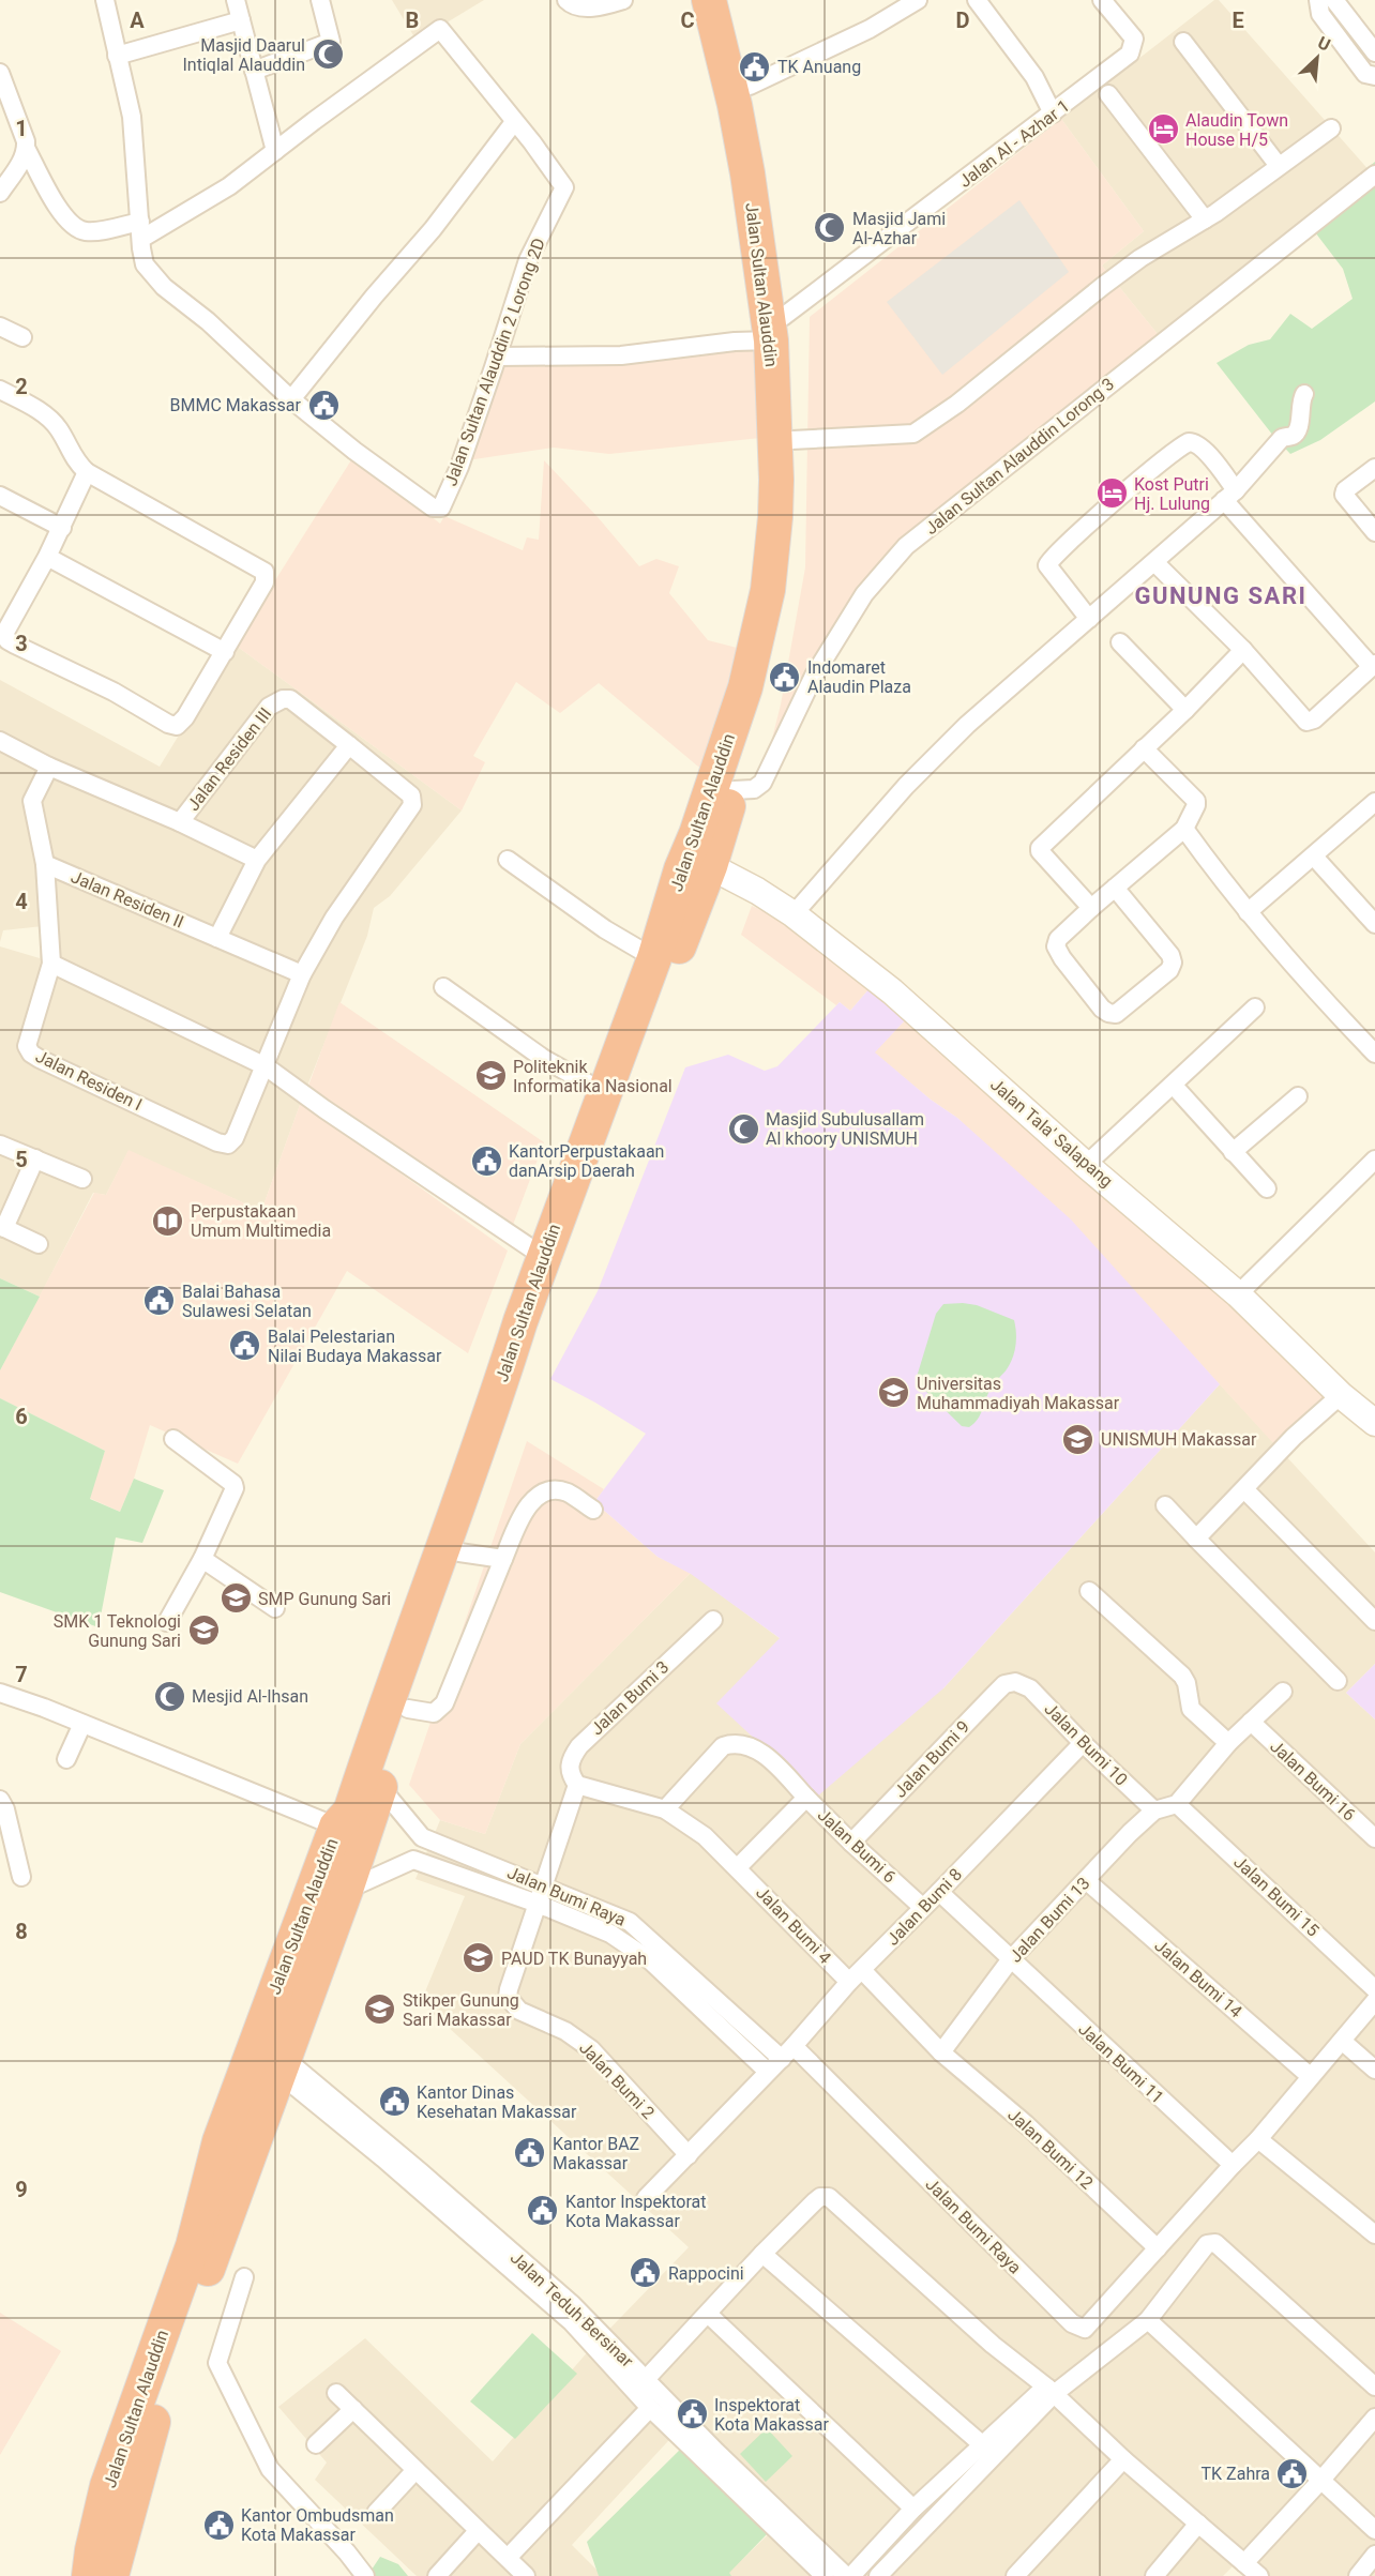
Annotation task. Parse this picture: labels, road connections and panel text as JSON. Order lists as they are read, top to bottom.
{
  "streets": {
    "highway": ["Jalan Sultan Alauddin"],
    "main road": ["Jalan Tala' Salapang"],
    "street": [
      "Jalan Al - Azhar 1",
      "Jalan Sultan Alauddin 2 Lorong 2D",
      "Jalan Sultan Alauddin Lorong 3",
      "Jalan Residen III",
      "Jalan Residen II",
      "Jalan Residen I",
      "Jalan Bumi 3",
      "Jalan Bumi 10",
      "Jalan Bumi 9",
      "Jalan Bumi 16",
      "Jalan Bumi 6",
      "Jalan Bumi Raya",
      "Jalan Bumi 15",
      "Jalan Bumi 8",
      "Jalan Bumi 13",
      "Jalan Bumi 4",
      "Jalan Bumi 14",
      "Jalan Bumi 11",
      "Jalan Bumi 2",
      "Jalan Bumi 12",
      "Jalan Teduh Bersinar"
    ]
  },
  "crossings": [
    ["Jalan Al - Azhar 1", "Jalan Sultan Alauddin"],
    ["Jalan Sultan Alauddin", "Jalan Sultan Alauddin Lorong 3"],
    ["Jalan Sultan Alauddin", "Jalan Tala' Salapang"],
    ["Jalan Sultan Alauddin", "Jalan Bumi Raya"],
    ["Jalan Sultan Alauddin", "Jalan Teduh Bersinar"],
    ["Jalan Residen II", "Jalan Residen I"],
    ["Jalan Bumi 3", "Jalan Bumi Raya"],
    ["Jalan Bumi 3", "Jalan Bumi 2"],
    ["Jalan Bumi 10", "Jalan Bumi 9"],
    ["Jalan Bumi 10", "Jalan Bumi 8"],
    ["Jalan Bumi 10", "Jalan Bumi 13"],
    ["Jalan Bumi 9", "Jalan Bumi 6"],
    ["Jalan Bumi 6", "Jalan Bumi 8"],
    ["Jalan Bumi 6", "Jalan Bumi 4"],
    ["Jalan Bumi Raya", "Jalan Bumi 8"],
    ["Jalan Bumi Raya", "Jalan Bumi 2"],
    ["Jalan Bumi Raya", "Jalan Bumi 12"],
    ["Jalan Bumi 15", "Jalan Bumi 13"],
    ["Jalan Bumi 8", "Jalan Bumi 4"],
    ["Jalan Bumi 8", "Jalan Bumi 11"],
    ["Jalan Bumi 13", "Jalan Bumi 14"],
    ["Jalan Bumi 13", "Jalan Bumi 11"],
    ["Jalan Bumi 13", "Jalan Bumi 12"]
  ],
  "districts": ["GUNUNG SARI"],
  "places": {
    "mosque": [
      "Masjid Daarul Intiqlal Alauddin",
      "Masjid Jami Al-Azhar",
      "Masjid Subulusallam Al khoory UNISMUH",
      "Mesjid Al-Ihsan"
    ],
    "public building": [
      "TK Anuang",
      "BMMC Makassar",
      "Indomaret Alaudin Plaza",
      "KantorPerpustakaan danArsip Daerah",
      "Balai Bahasa Sulawesi Selatan",
      "Balai Pelestarian Nilai Budaya Makassar",
      "Kantor Dinas Kesehatan Makassar",
      "Kantor BAZ Makassar",
      "Kantor Inspektorat Kota Makassar",
      "Rappocini",
      "Inspektorat Kota Makassar",
      "TK Zahra",
      "Kantor Ombudsman Kota Makassar"
    ],
    "hotel": ["Alaudin Town House H/5", "Kost Putri Hj. Lulung"],
    "school or university": [
      "Politeknik Informatika Nasional",
      "Universitas Muhammadiyah Makassar",
      "UNISMUH Makassar",
      "SMP Gunung Sari",
      "SMK 1 Teknologi Gunung Sari",
      "PAUD TK Bunayyah",
      "Stikper Gunung Sari Makassar"
    ],
    "library": ["Perpustakaan Umum Multimedia"]
  },
  "north": "top right",
  "grid": {
    "columns": [
      "A",
      "B",
      "C",
      "D",
      "E"
    ],
    "rows": [
      "1",
      "2",
      "3",
      "4",
      "5",
      "6",
      "7",
      "8",
      "9"
    ]
  }
}
